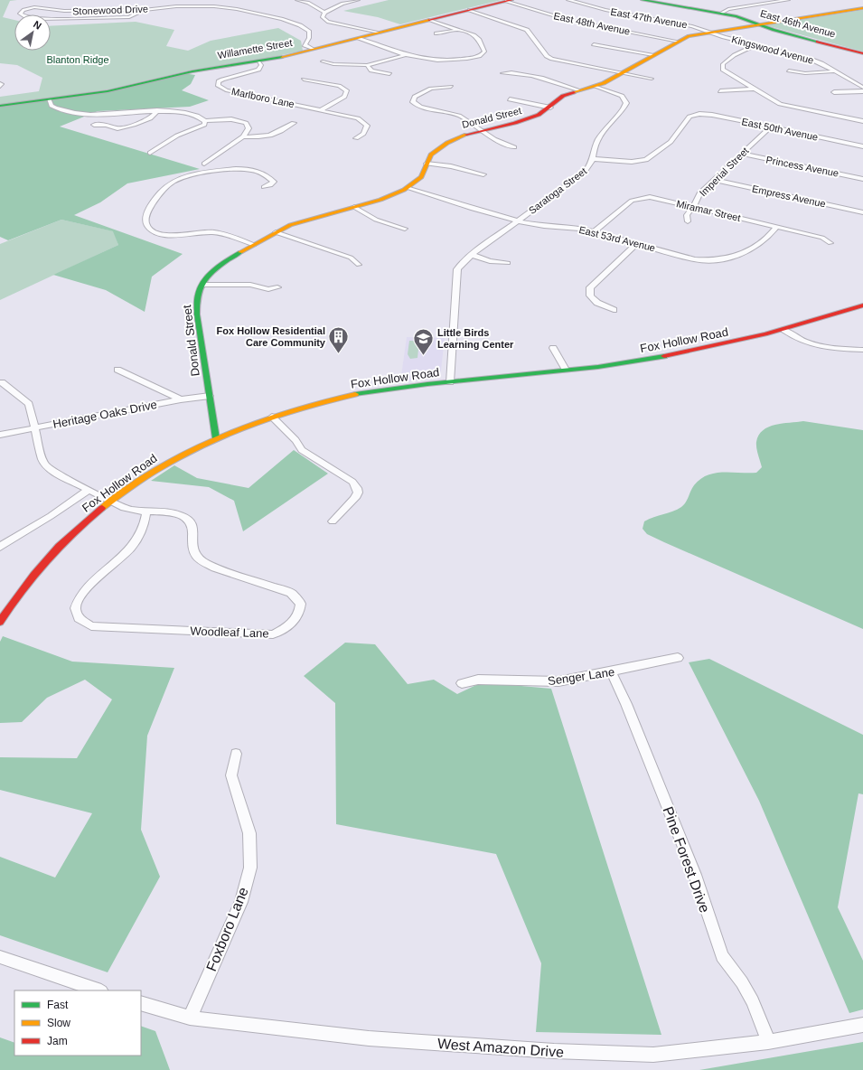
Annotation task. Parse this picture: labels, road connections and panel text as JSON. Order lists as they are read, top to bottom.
{
  "streets": {
    "street": [
      "Stonewood Drive",
      "East 47th Avenue",
      "East 48th Avenue",
      "East 46th Avenue",
      "Willamette Street",
      "Kingswood Avenue",
      "Marlboro Lane",
      "Donald Street",
      "East 50th Avenue",
      "Princess Avenue",
      "Imperial Street",
      "Saratoga Street",
      "Empress Avenue",
      "Miramar Street",
      "East 53rd Avenue",
      "Fox Hollow Road",
      "Heritage Oaks Drive",
      "Woodleaf Lane",
      "Senger Lane",
      "Pine Forest Drive",
      "Foxboro Lane",
      "West Amazon Drive"
    ]
  },
  "crossings": [
    ["Stonewood Drive", "Willamette Street"],
    ["East 47th Avenue", "Kingswood Avenue"],
    ["East 47th Avenue", "Donald Street"],
    ["East 48th Avenue", "Willamette Street"],
    ["East 48th Avenue", "Donald Street"],
    ["East 46th Avenue", "Donald Street"],
    ["Willamette Street", "Marlboro Lane"],
    ["Kingswood Avenue", "Donald Street"],
    ["Donald Street", "Saratoga Street"],
    ["Donald Street", "East 53rd Avenue"],
    ["Donald Street", "Fox Hollow Road"],
    ["Donald Street", "Heritage Oaks Drive"],
    ["East 50th Avenue", "Imperial Street"],
    ["East 50th Avenue", "Saratoga Street"],
    ["Princess Avenue", "Imperial Street"],
    ["Imperial Street", "Empress Avenue"],
    ["Imperial Street", "Miramar Street"],
    ["Saratoga Street", "East 53rd Avenue"],
    ["Saratoga Street", "Fox Hollow Road"],
    ["Miramar Street", "East 53rd Avenue"],
    ["Fox Hollow Road", "Woodleaf Lane"],
    ["Heritage Oaks Drive", "Woodleaf Lane"],
    ["Senger Lane", "Pine Forest Drive"],
    ["Pine Forest Drive", "West Amazon Drive"],
    ["Foxboro Lane", "West Amazon Drive"]
  ],
  "parks": ["Blanton Ridge"],
  "places": {
    "building": ["Fox Hollow Residential Care Community"],
    "school or university": ["Little Birds Learning Center"]
  },
  "legend": ["Fast", "Slow", "Jam"],
  "north": "top right"
}
